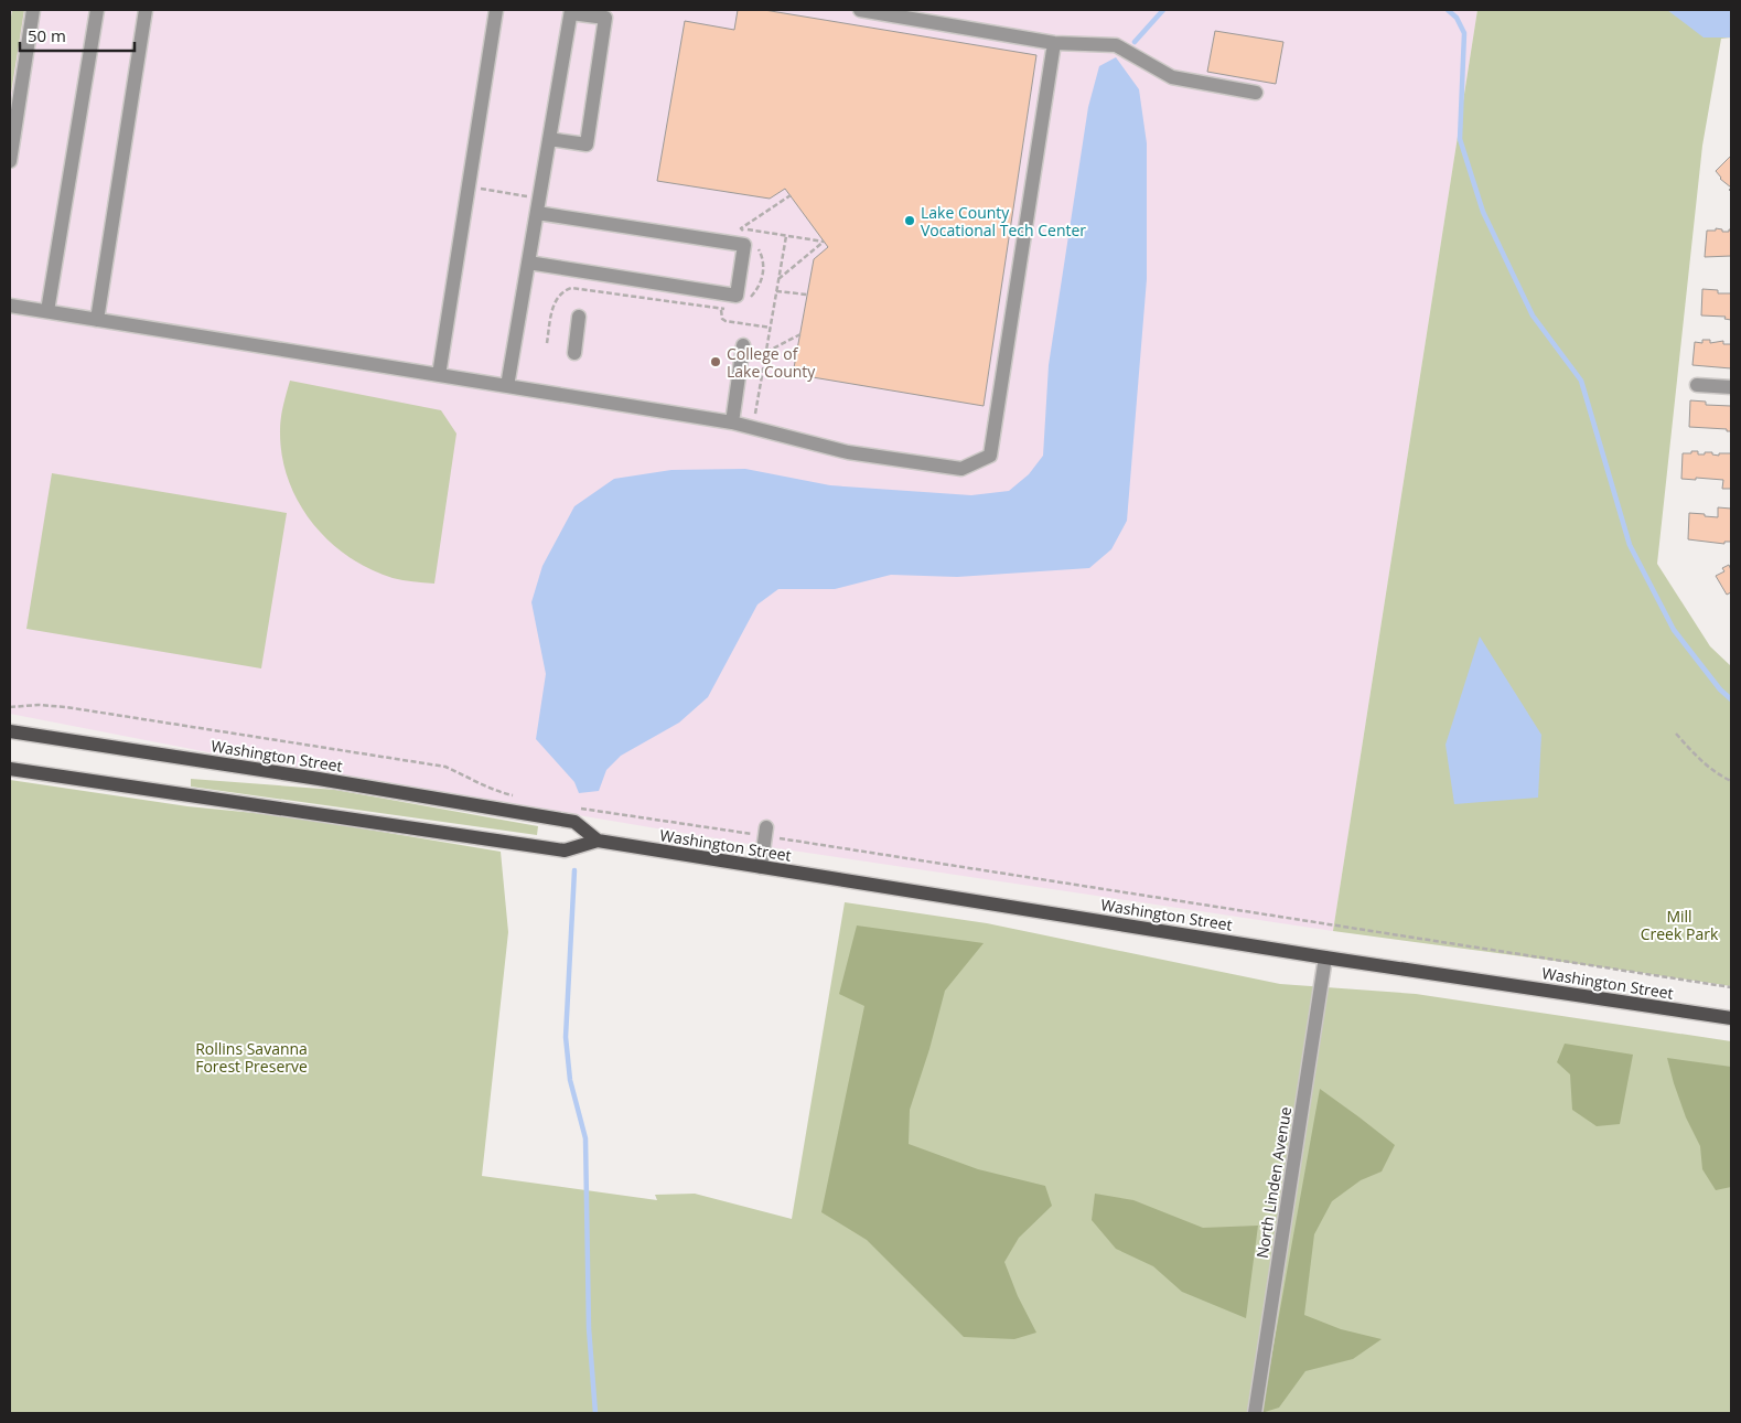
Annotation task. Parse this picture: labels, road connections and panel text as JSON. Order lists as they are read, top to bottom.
{
  "streets": {
    "main road": ["Washington Street"],
    "street": ["North Linden Avenue"]
  },
  "crossings": [
    ["Washington Street", "North Linden Avenue"]
  ],
  "parks": ["Mill Creek Park", "Rollins Savanna Forest Preserve"],
  "places": ["Lake County Vocational Tech Center", "College of Lake County"],
  "scale_bar": "50 m"
}
